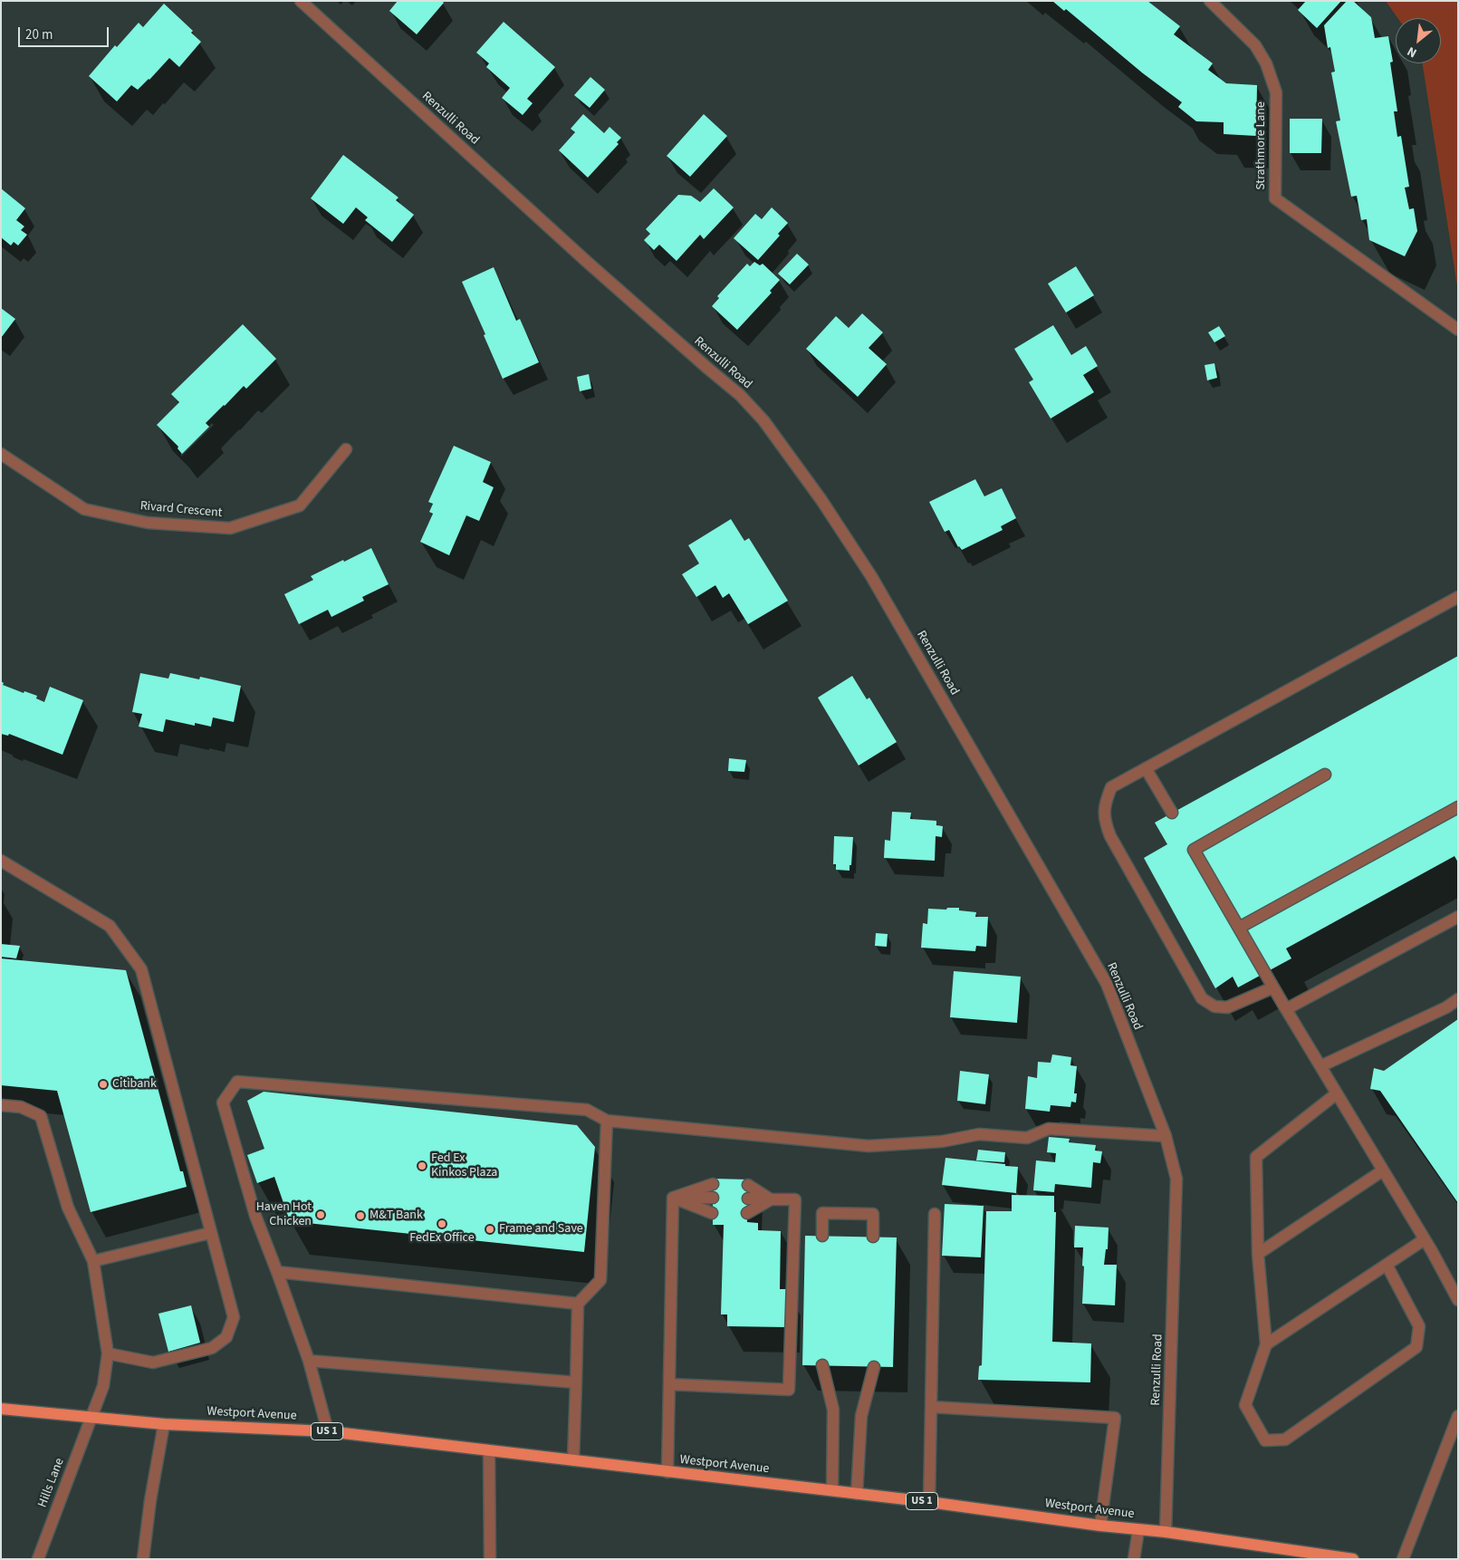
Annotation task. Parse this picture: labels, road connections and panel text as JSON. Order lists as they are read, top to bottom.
{
  "streets": {
    "main road": ["Westport Avenue", "US 1"],
    "street": [
      "Renzulli Road",
      "Strathmore Lane",
      "Rivard Crescent",
      "Hills Lane"
    ]
  },
  "crossings": [
    ["Renzulli Road", "Westport Avenue"],
    ["Westport Avenue", "US 1"],
    ["Westport Avenue", "Hills Lane"],
    ["US 1", "Hills Lane"]
  ],
  "places": [
    "Citibank",
    "Fed Ex Kinkos Plaza",
    "Haven Hot Chicken",
    "M&T Bank",
    "FedEx Office",
    "Frame and Save"
  ],
  "scale_bar": "20 m",
  "north": "bottom left"
}
